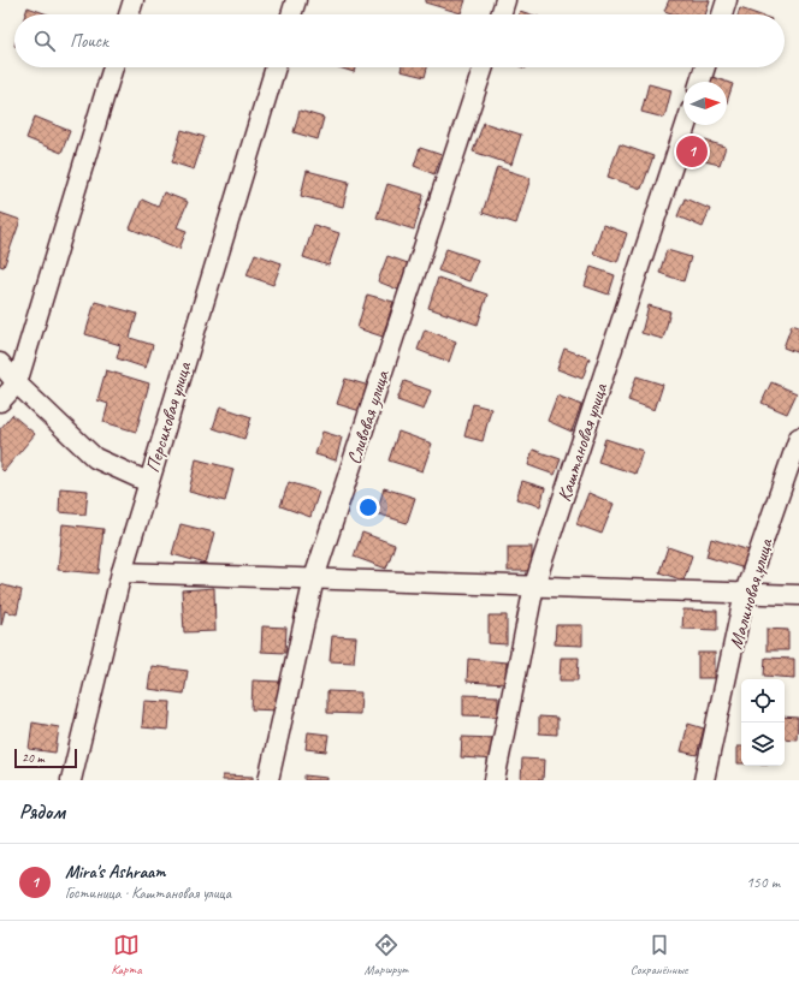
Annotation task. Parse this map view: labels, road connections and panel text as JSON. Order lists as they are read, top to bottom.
{
  "streets": {
    "street": [
      "Персиковая улица",
      "Сливовая улица",
      "Каштановая улица",
      "Малиновая улица"
    ]
  },
  "scale_bar": "20 m",
  "north": "right",
  "page": {
    "search": "Поиск",
    "pins": "1",
    "scale": "20 m",
    "heading": "Рядом",
    "list": [
      {
        "mark": "1",
        "name": "Mira's Ashraam",
        "note": "Гостиница · Каштановая улица",
        "value": "150 m"
      }
    ],
    "nav": ["Карта", "Маршрут", "Сохранённые"]
  }
}
